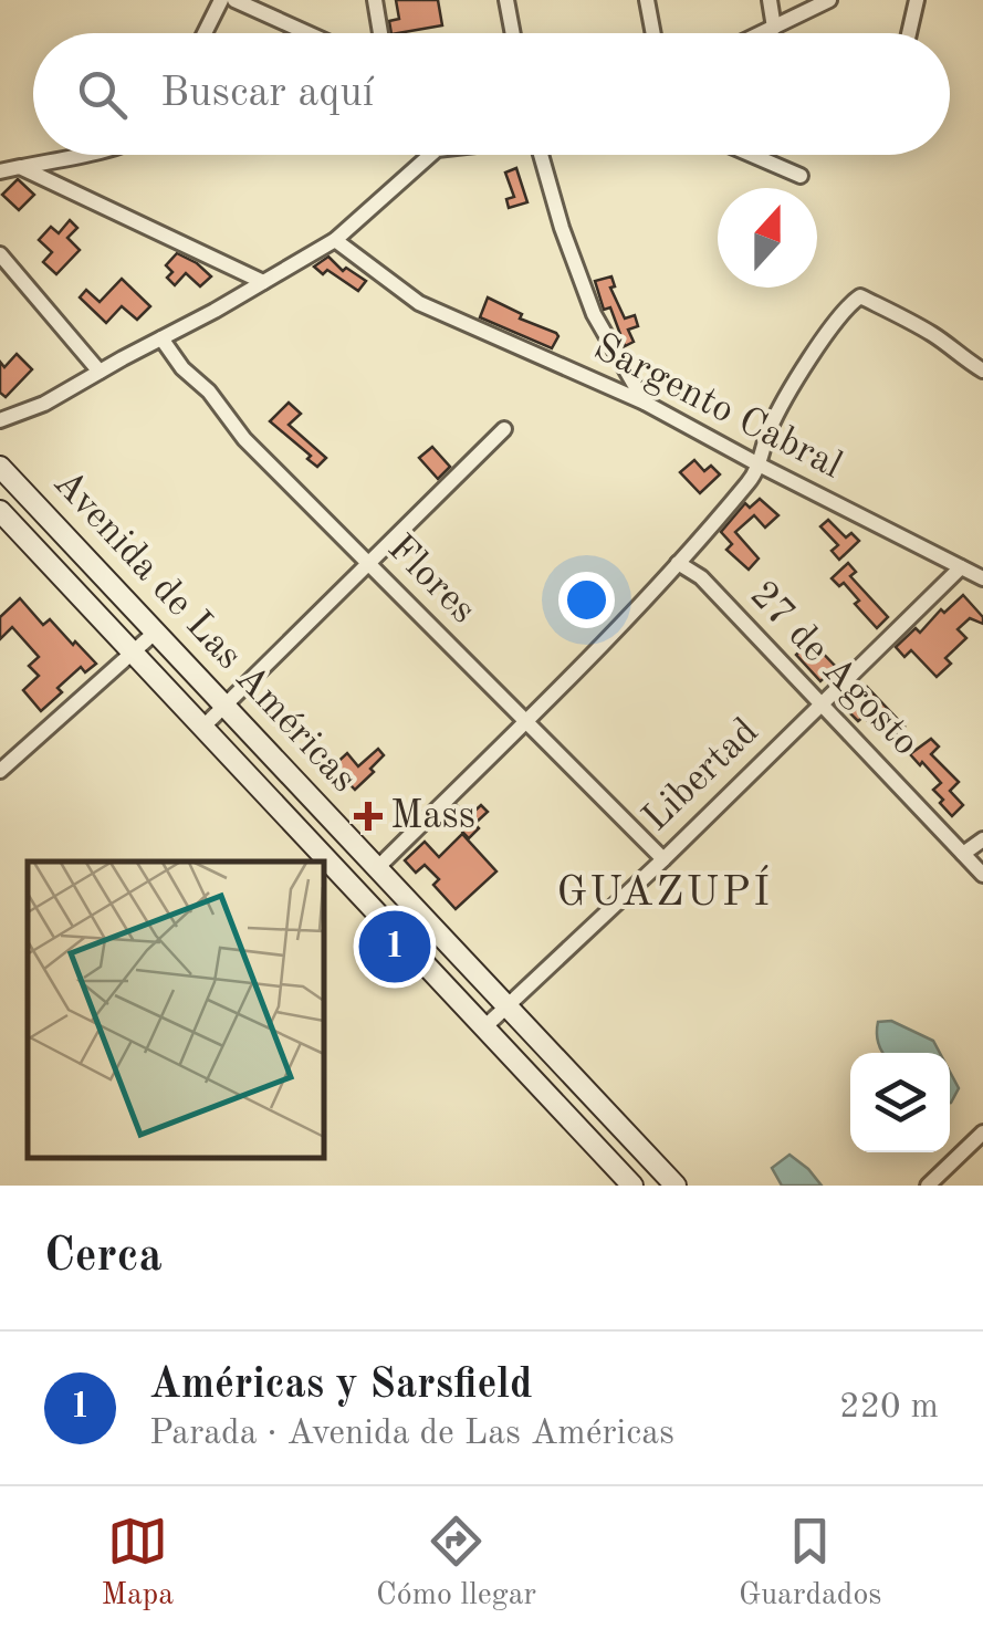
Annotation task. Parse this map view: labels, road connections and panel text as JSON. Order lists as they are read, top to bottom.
{
  "streets": {
    "main road": ["Avenida de Las Américas"],
    "street": [
      "Sargento Cabral",
      "Flores",
      "27 de Agosto",
      "Libertad"
    ]
  },
  "crossings": [
    ["Sargento Cabral", "Libertad"],
    ["Flores", "Libertad"],
    ["Avenida de Las Américas", "Libertad"],
    ["27 de Agosto", "Libertad"]
  ],
  "districts": ["GUAZUPÍ"],
  "places": {
    "health": ["Mass"]
  },
  "north": "top",
  "page": {
    "search": "Buscar aquí",
    "pins": "1",
    "heading": "Cerca",
    "list": [
      {
        "mark": "1",
        "name": "Américas y Sarsfield",
        "note": "Parada · Avenida de Las Américas",
        "value": "220 m"
      }
    ],
    "nav": ["Mapa", "Cómo llegar", "Guardados"]
  }
}
